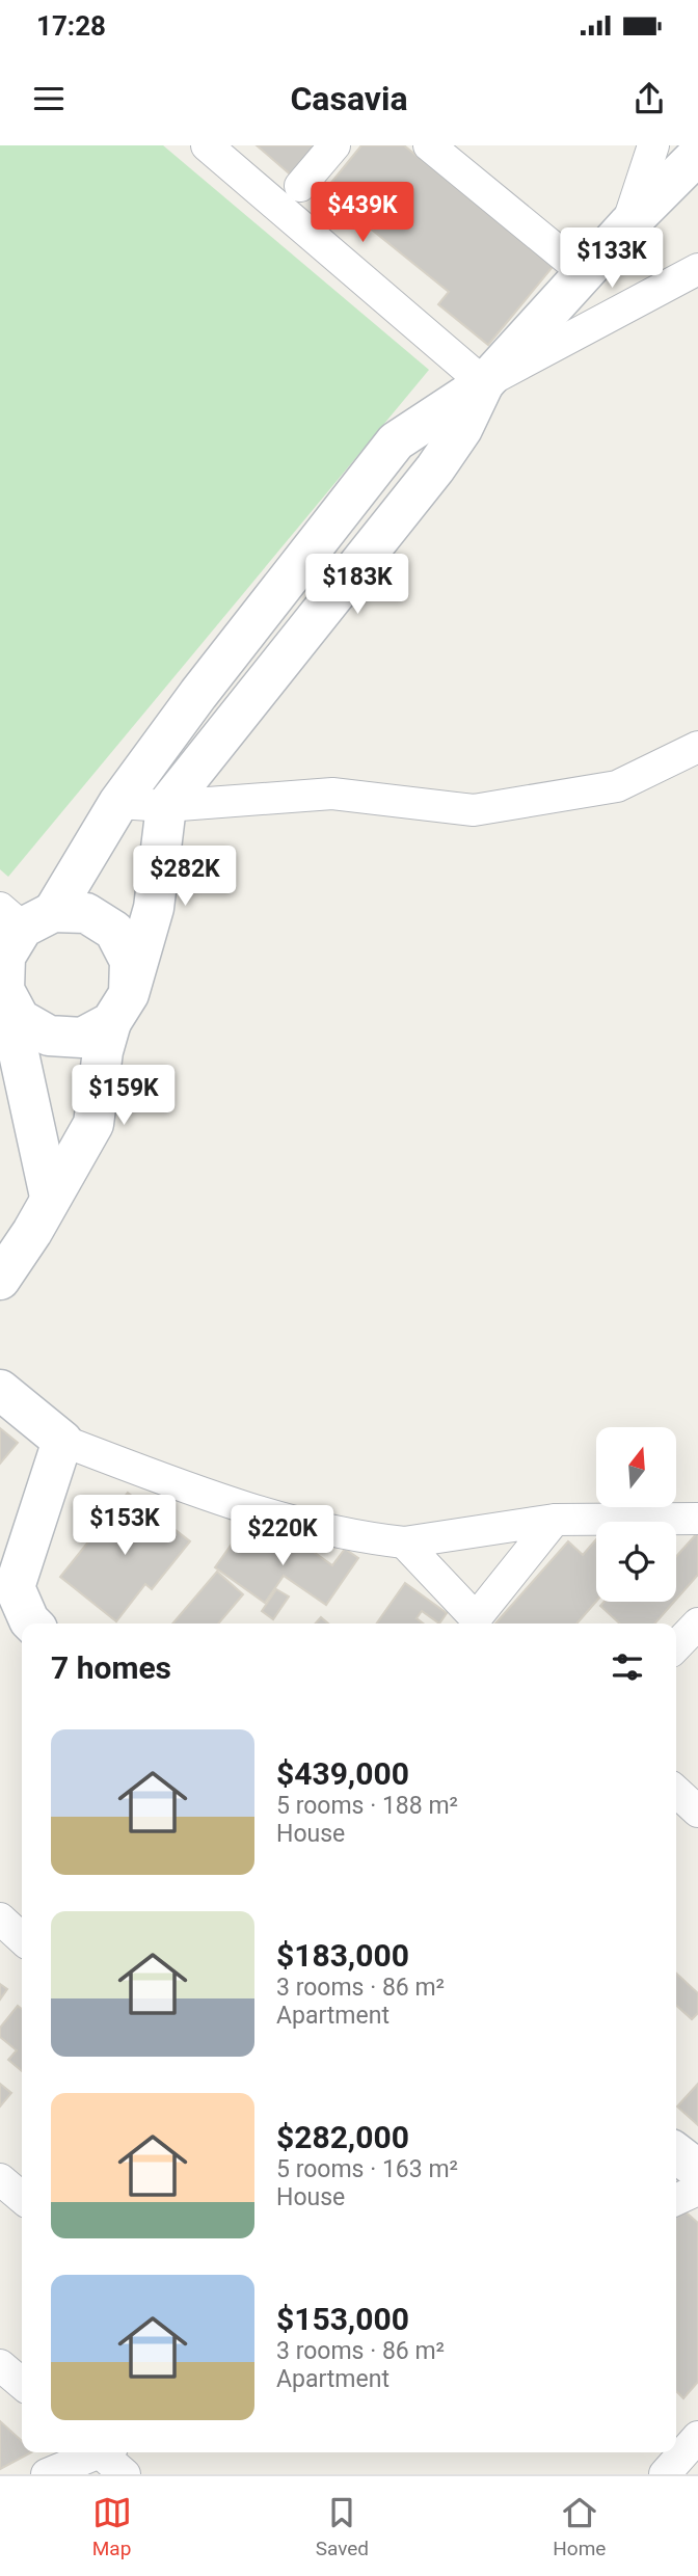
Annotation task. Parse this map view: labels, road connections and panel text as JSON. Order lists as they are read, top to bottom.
{
  "north": "top",
  "page": {
    "status": "17:28",
    "header": "Casavia",
    "price": [
      "$439K",
      "$133K",
      "$183K",
      "$282K",
      "$159K",
      "$153K",
      "$220K"
    ],
    "heading": "7 homes",
    "list": [
      {
        "name": "$439,000",
        "note": "5 rooms · 188 m² · House"
      },
      {
        "name": "$183,000",
        "note": "3 rooms · 86 m² · Apartment"
      },
      {
        "name": "$282,000",
        "note": "5 rooms · 163 m² · House"
      },
      {
        "name": "$153,000",
        "note": "3 rooms · 86 m² · Apartment"
      }
    ],
    "tabs": ["Map", "Saved", "Home"]
  }
}
